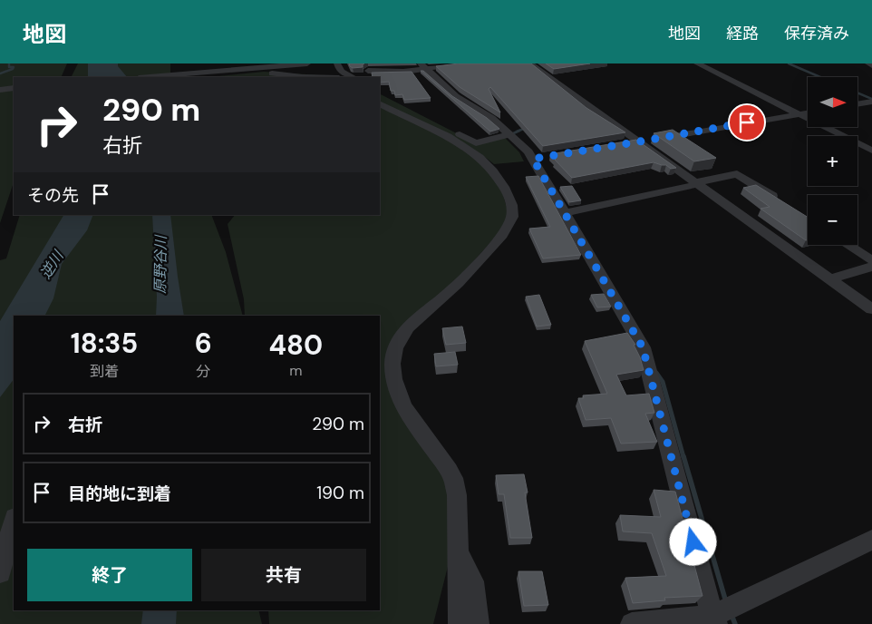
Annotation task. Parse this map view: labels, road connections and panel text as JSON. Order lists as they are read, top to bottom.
{
  "water": ["逆川", "原野谷川"],
  "north": "right",
  "page": {
    "header": "地図",
    "nav": ["地図", "経路", "保存済み"],
    "map_buttons": ["+", "−"],
    "turn": ["290 m", "右折"],
    "then": "その先",
    "eta": [
      "18:35",
      "到着",
      "6",
      "分",
      "480",
      "m"
    ],
    "list": [
      {
        "name": "右折",
        "value": "290 m"
      },
      {
        "name": "目的地に到着",
        "value": "190 m"
      }
    ],
    "buttons": ["終了", "共有"]
  }
}
